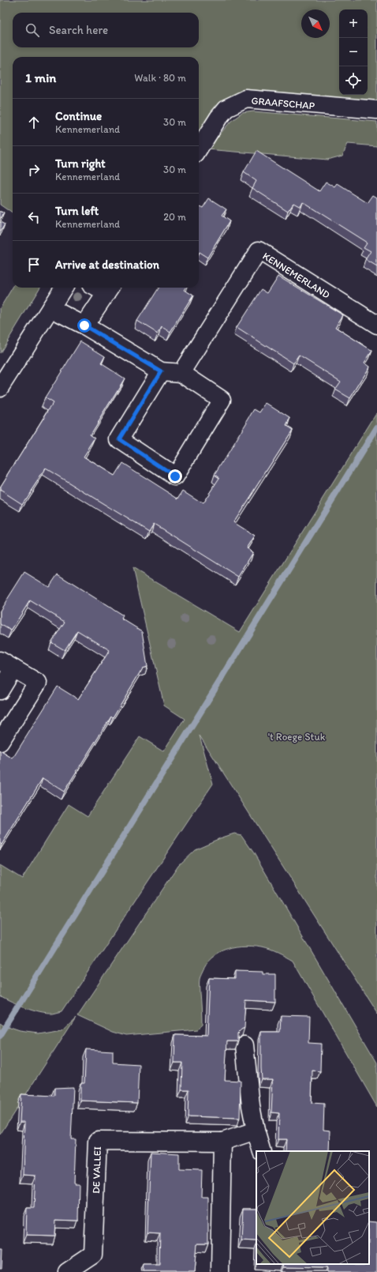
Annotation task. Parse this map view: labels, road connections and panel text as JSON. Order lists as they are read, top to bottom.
{
  "streets": {
    "street": ["GRAAFSCHAP", "KENNEMERLAND", "DE VALLEI"]
  },
  "parks": ["'t Roege Stuk"],
  "north": "bottom right",
  "page": {
    "map_buttons": ["+", "−"],
    "search": "Search here",
    "heading": ["1 min", "Walk · 80 m"],
    "list": [
      ["Continue", "Kennemerland", "30 m"],
      ["Turn right", "Kennemerland", "30 m"],
      ["Turn left", "Kennemerland", "20 m"],
      "Arrive at destination"
    ]
  }
}
